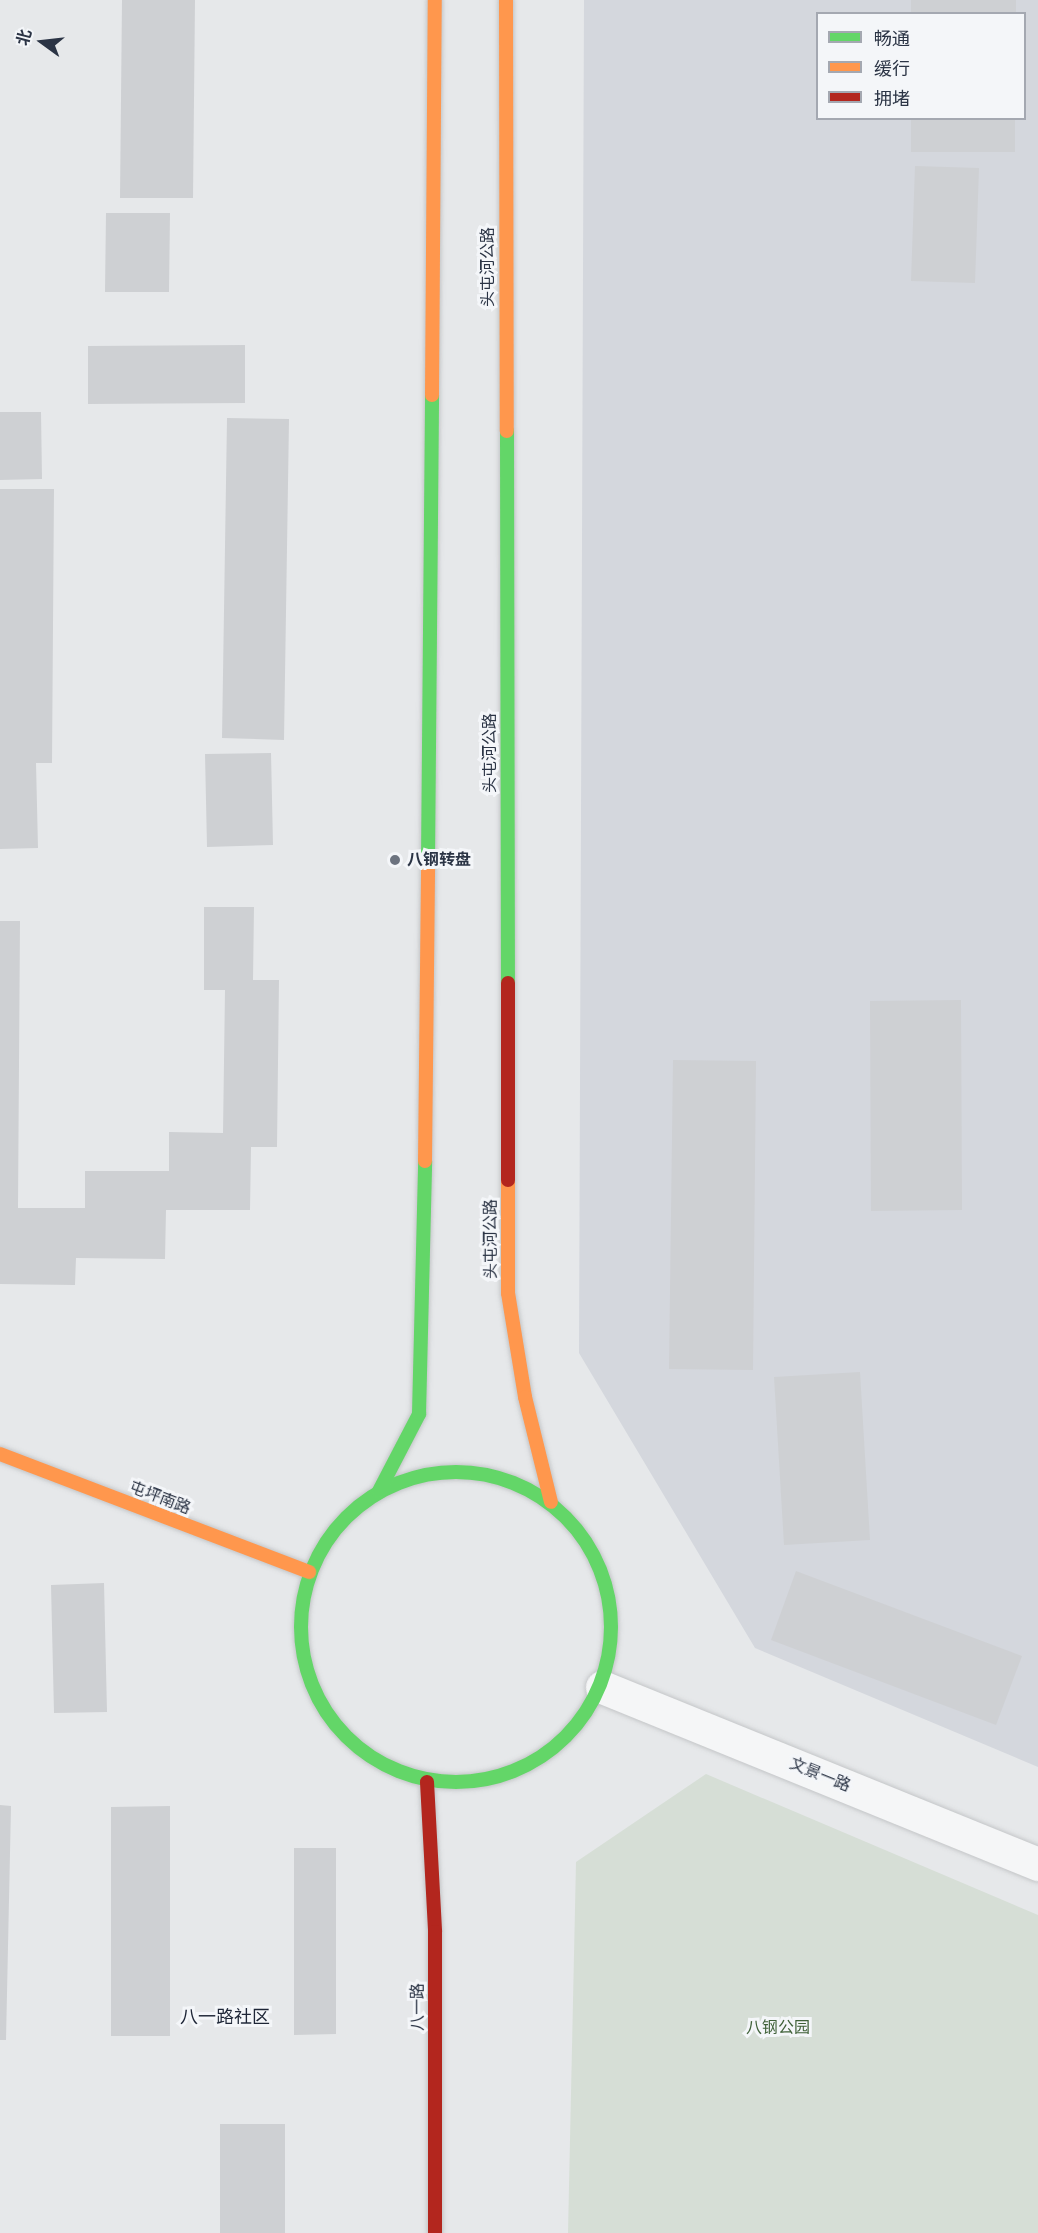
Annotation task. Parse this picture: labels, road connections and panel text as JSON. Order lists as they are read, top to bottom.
{
  "streets": {
    "main road": ["头屯河公路", "屯坪南路", "八一路"],
    "street": ["文景一路"]
  },
  "districts": ["八一路社区"],
  "parks": ["八钢公园"],
  "places": ["八钢转盘"],
  "legend": ["畅通", "缓行", "拥堵"],
  "north": "left"
}
